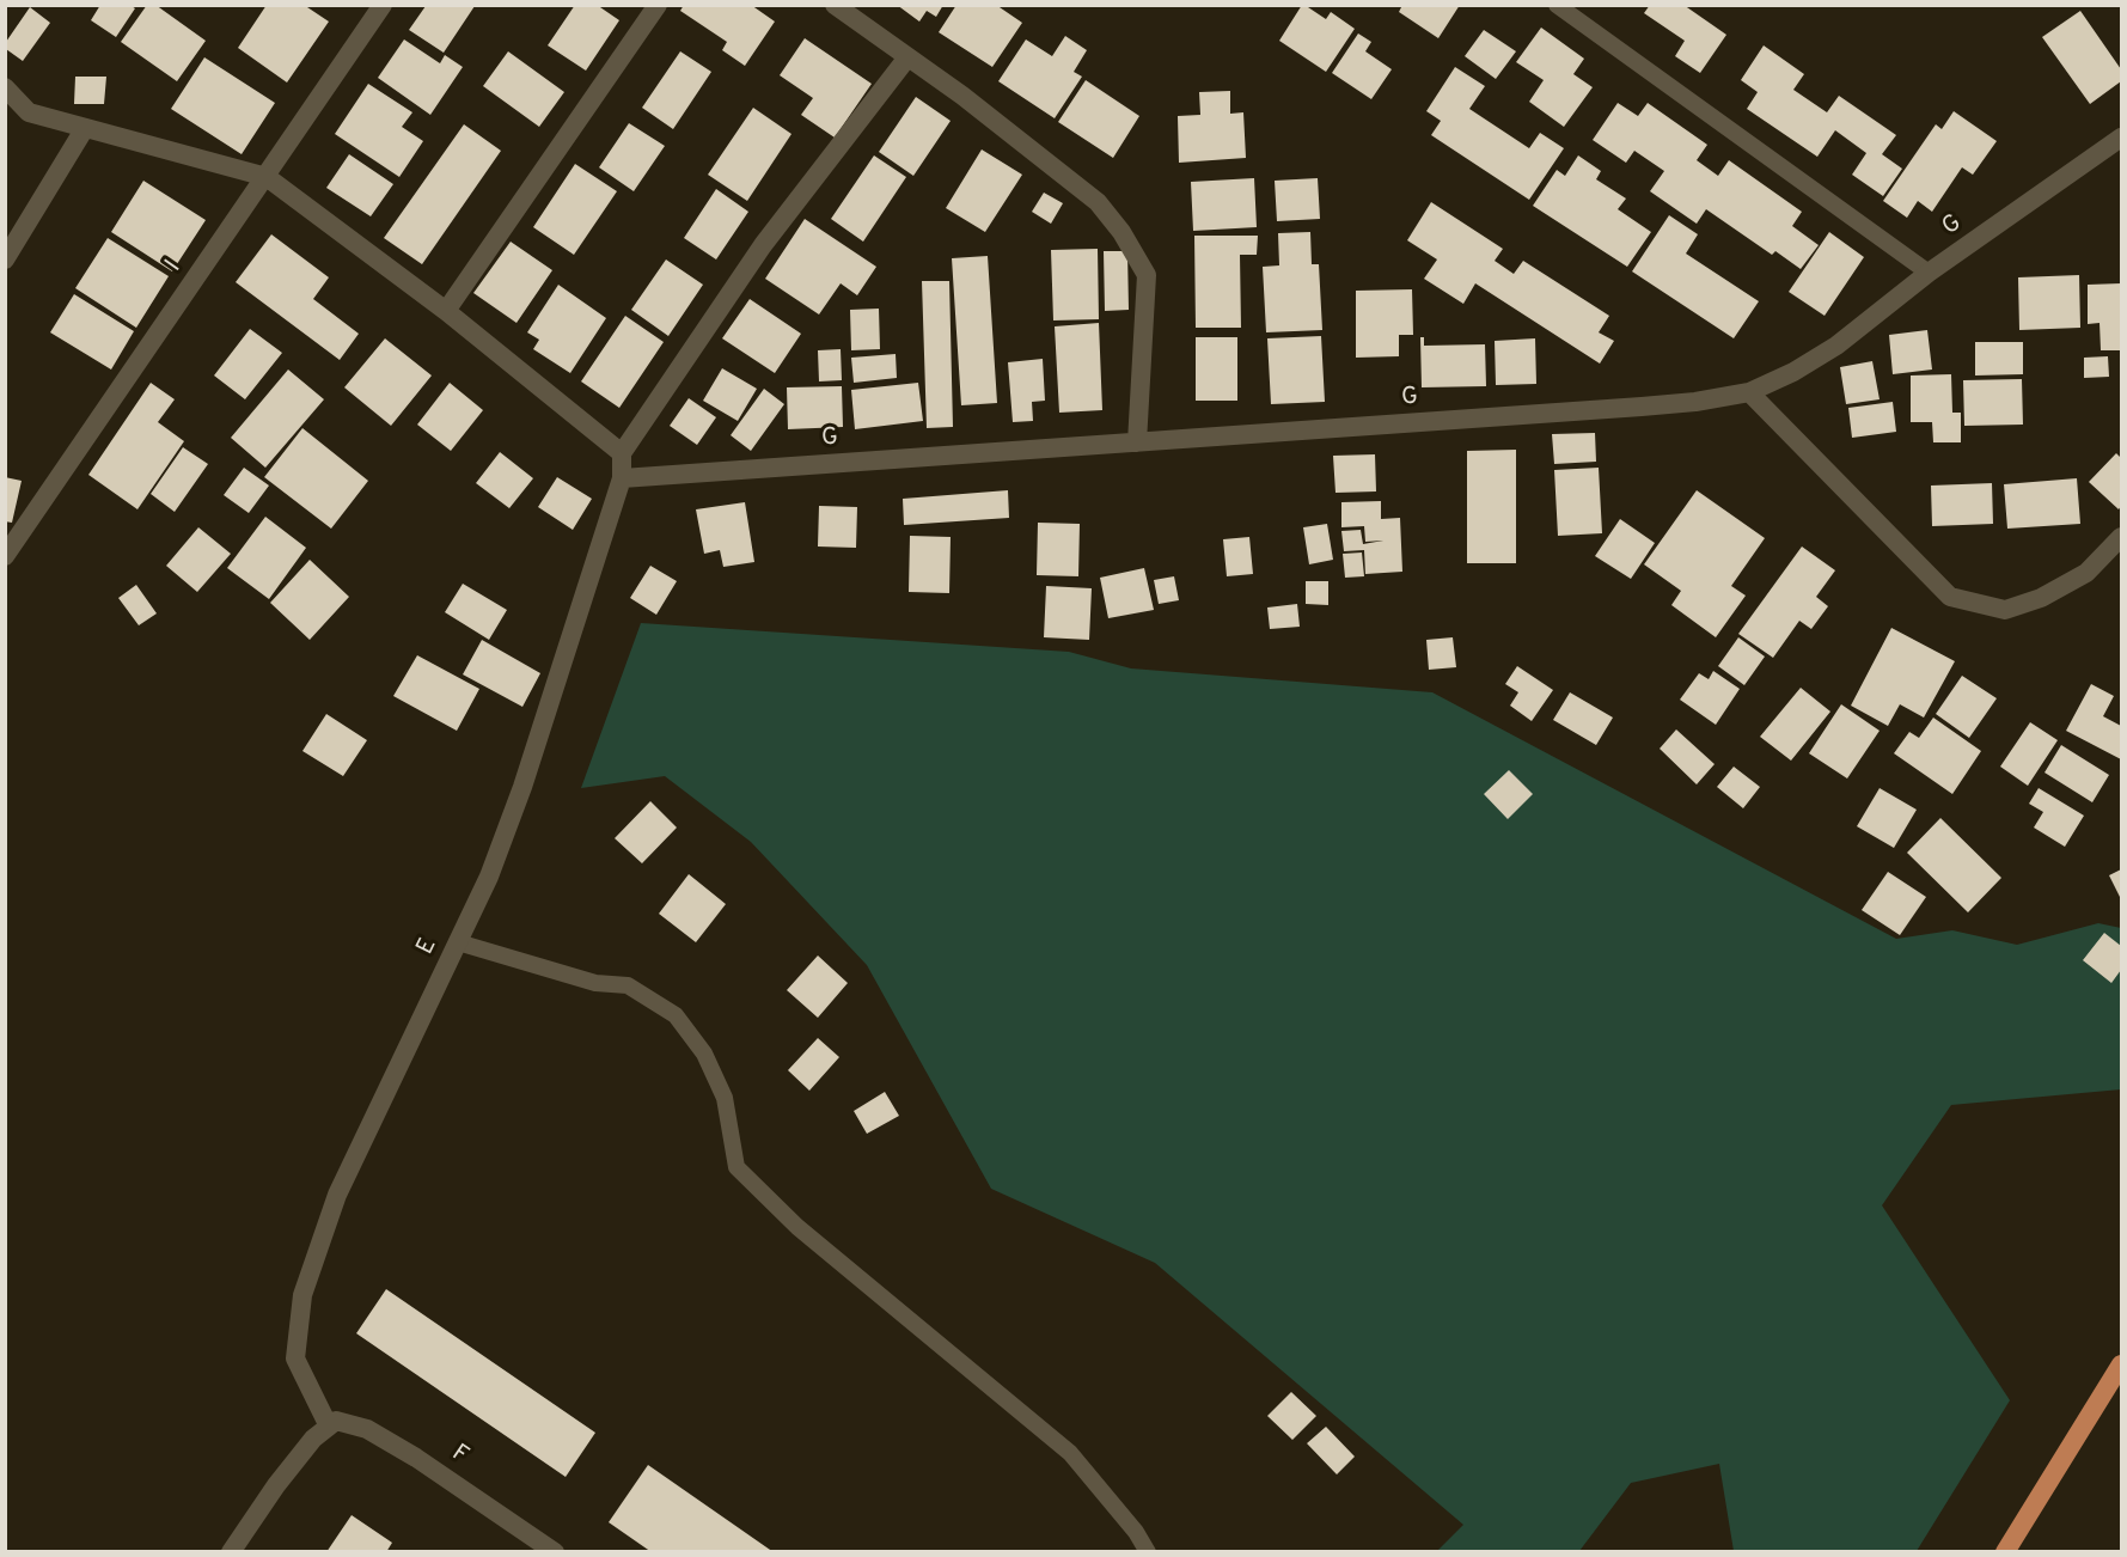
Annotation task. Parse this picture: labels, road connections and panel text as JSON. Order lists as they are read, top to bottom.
{
  "streets": {
    "street": [
      "G",
      "I",
      "E",
      "F"
    ]
  },
  "crossings": [
    ["G", "E"],
    ["E", "F"]
  ]
}
